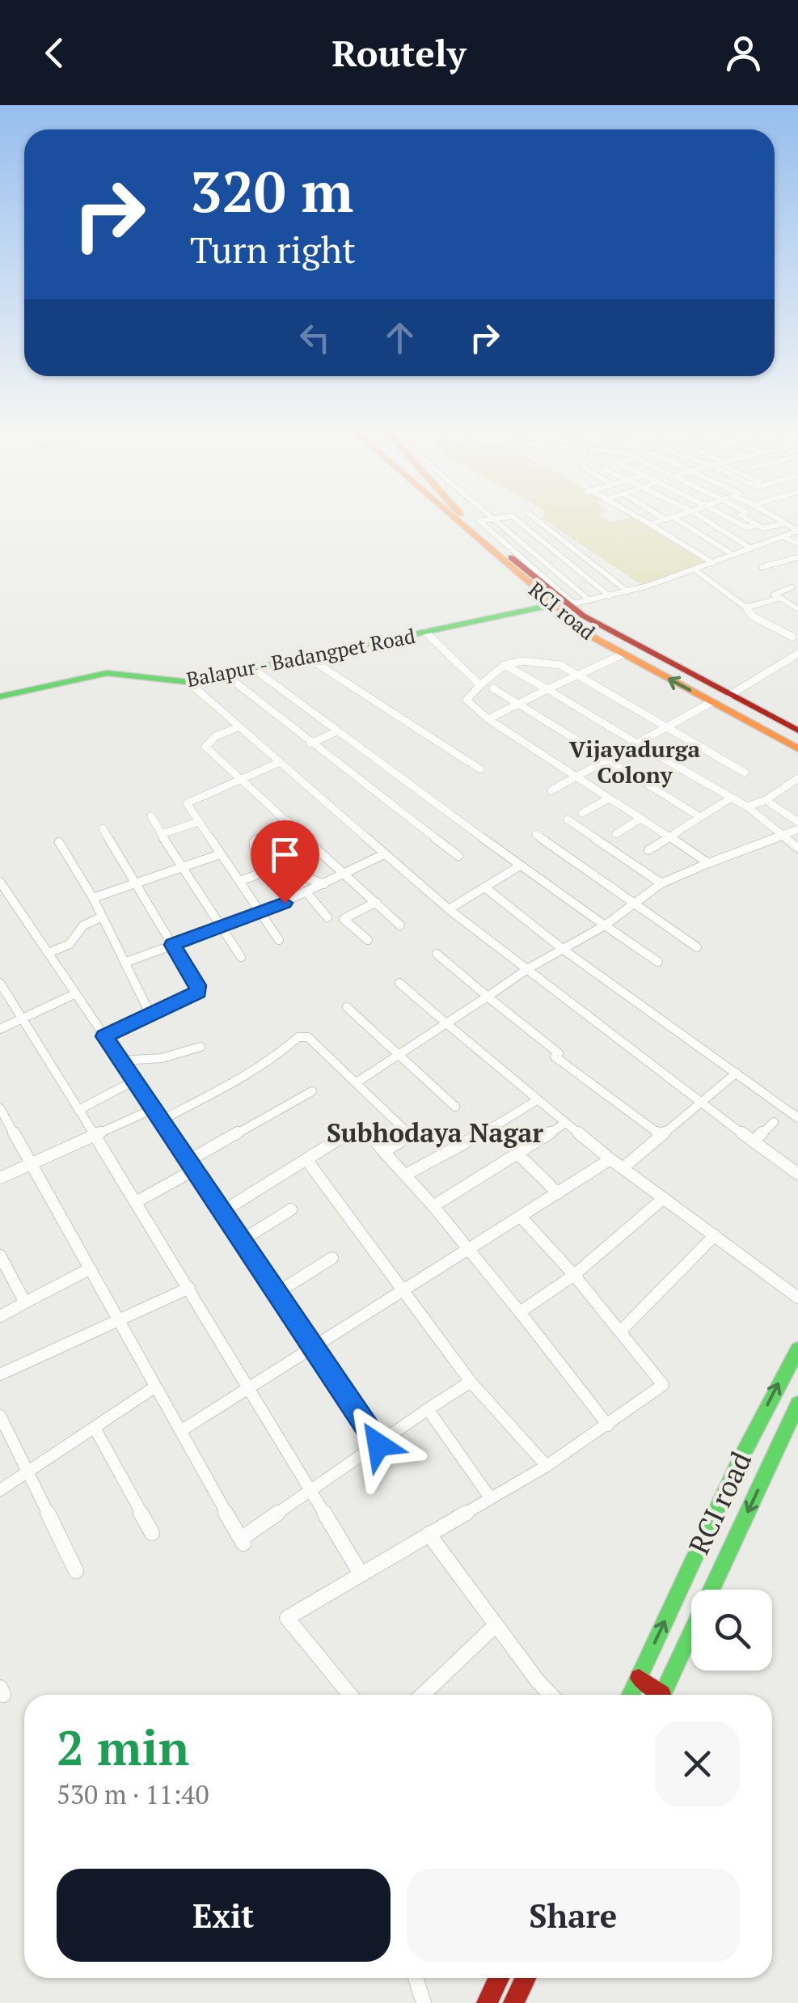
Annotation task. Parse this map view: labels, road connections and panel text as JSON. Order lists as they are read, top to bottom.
{
  "streets": {
    "main road": ["RCI road", "Balapur - Badangpet Road"]
  },
  "crossings": [
    ["RCI road", "Balapur - Badangpet Road"]
  ],
  "districts": ["Vijayadurga Colony", "Subhodaya Nagar"],
  "page": {
    "header": "Routely",
    "turn": ["320 m", "Turn right"],
    "heading": ["2 min", "530 m · 11:40"],
    "buttons": ["Exit", "Share"]
  }
}
